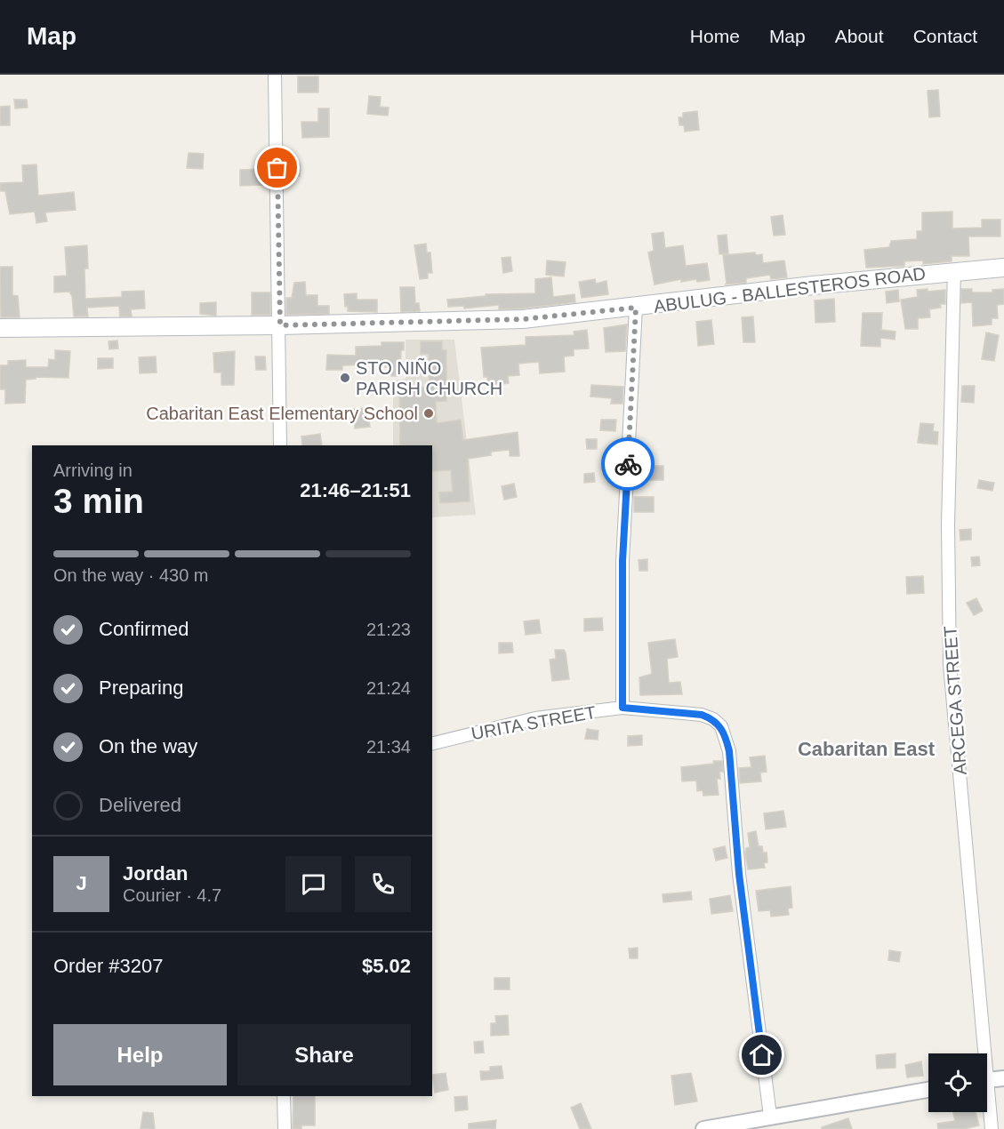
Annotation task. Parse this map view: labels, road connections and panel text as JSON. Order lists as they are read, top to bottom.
{
  "streets": {
    "main road": ["ABULUG - BALLESTEROS ROAD"],
    "street": ["ARCEGA STREET", "URITA STREET"]
  },
  "crossings": [
    ["ABULUG - BALLESTEROS ROAD", "ARCEGA STREET"]
  ],
  "districts": ["Cabaritan East"],
  "places": ["STO NIÑO PARISH CHURCH", "Cabaritan East Elementary School"],
  "page": {
    "header": "Map",
    "nav": [
      "Home",
      "Map",
      "About",
      "Contact"
    ],
    "heading": ["3 min", "Arriving in", "21:46–21:51"],
    "panel": [
      "Jordan",
      "Courier · 4.7",
      "Order #3207",
      "$5.02"
    ],
    "bar": "On the way · 430 m",
    "list": [
      ["Confirmed", "21:23"],
      ["Preparing", "21:24"],
      ["On the way", "21:34"],
      "Delivered"
    ],
    "round": "J",
    "buttons": ["Help", "Share"]
  }
}
